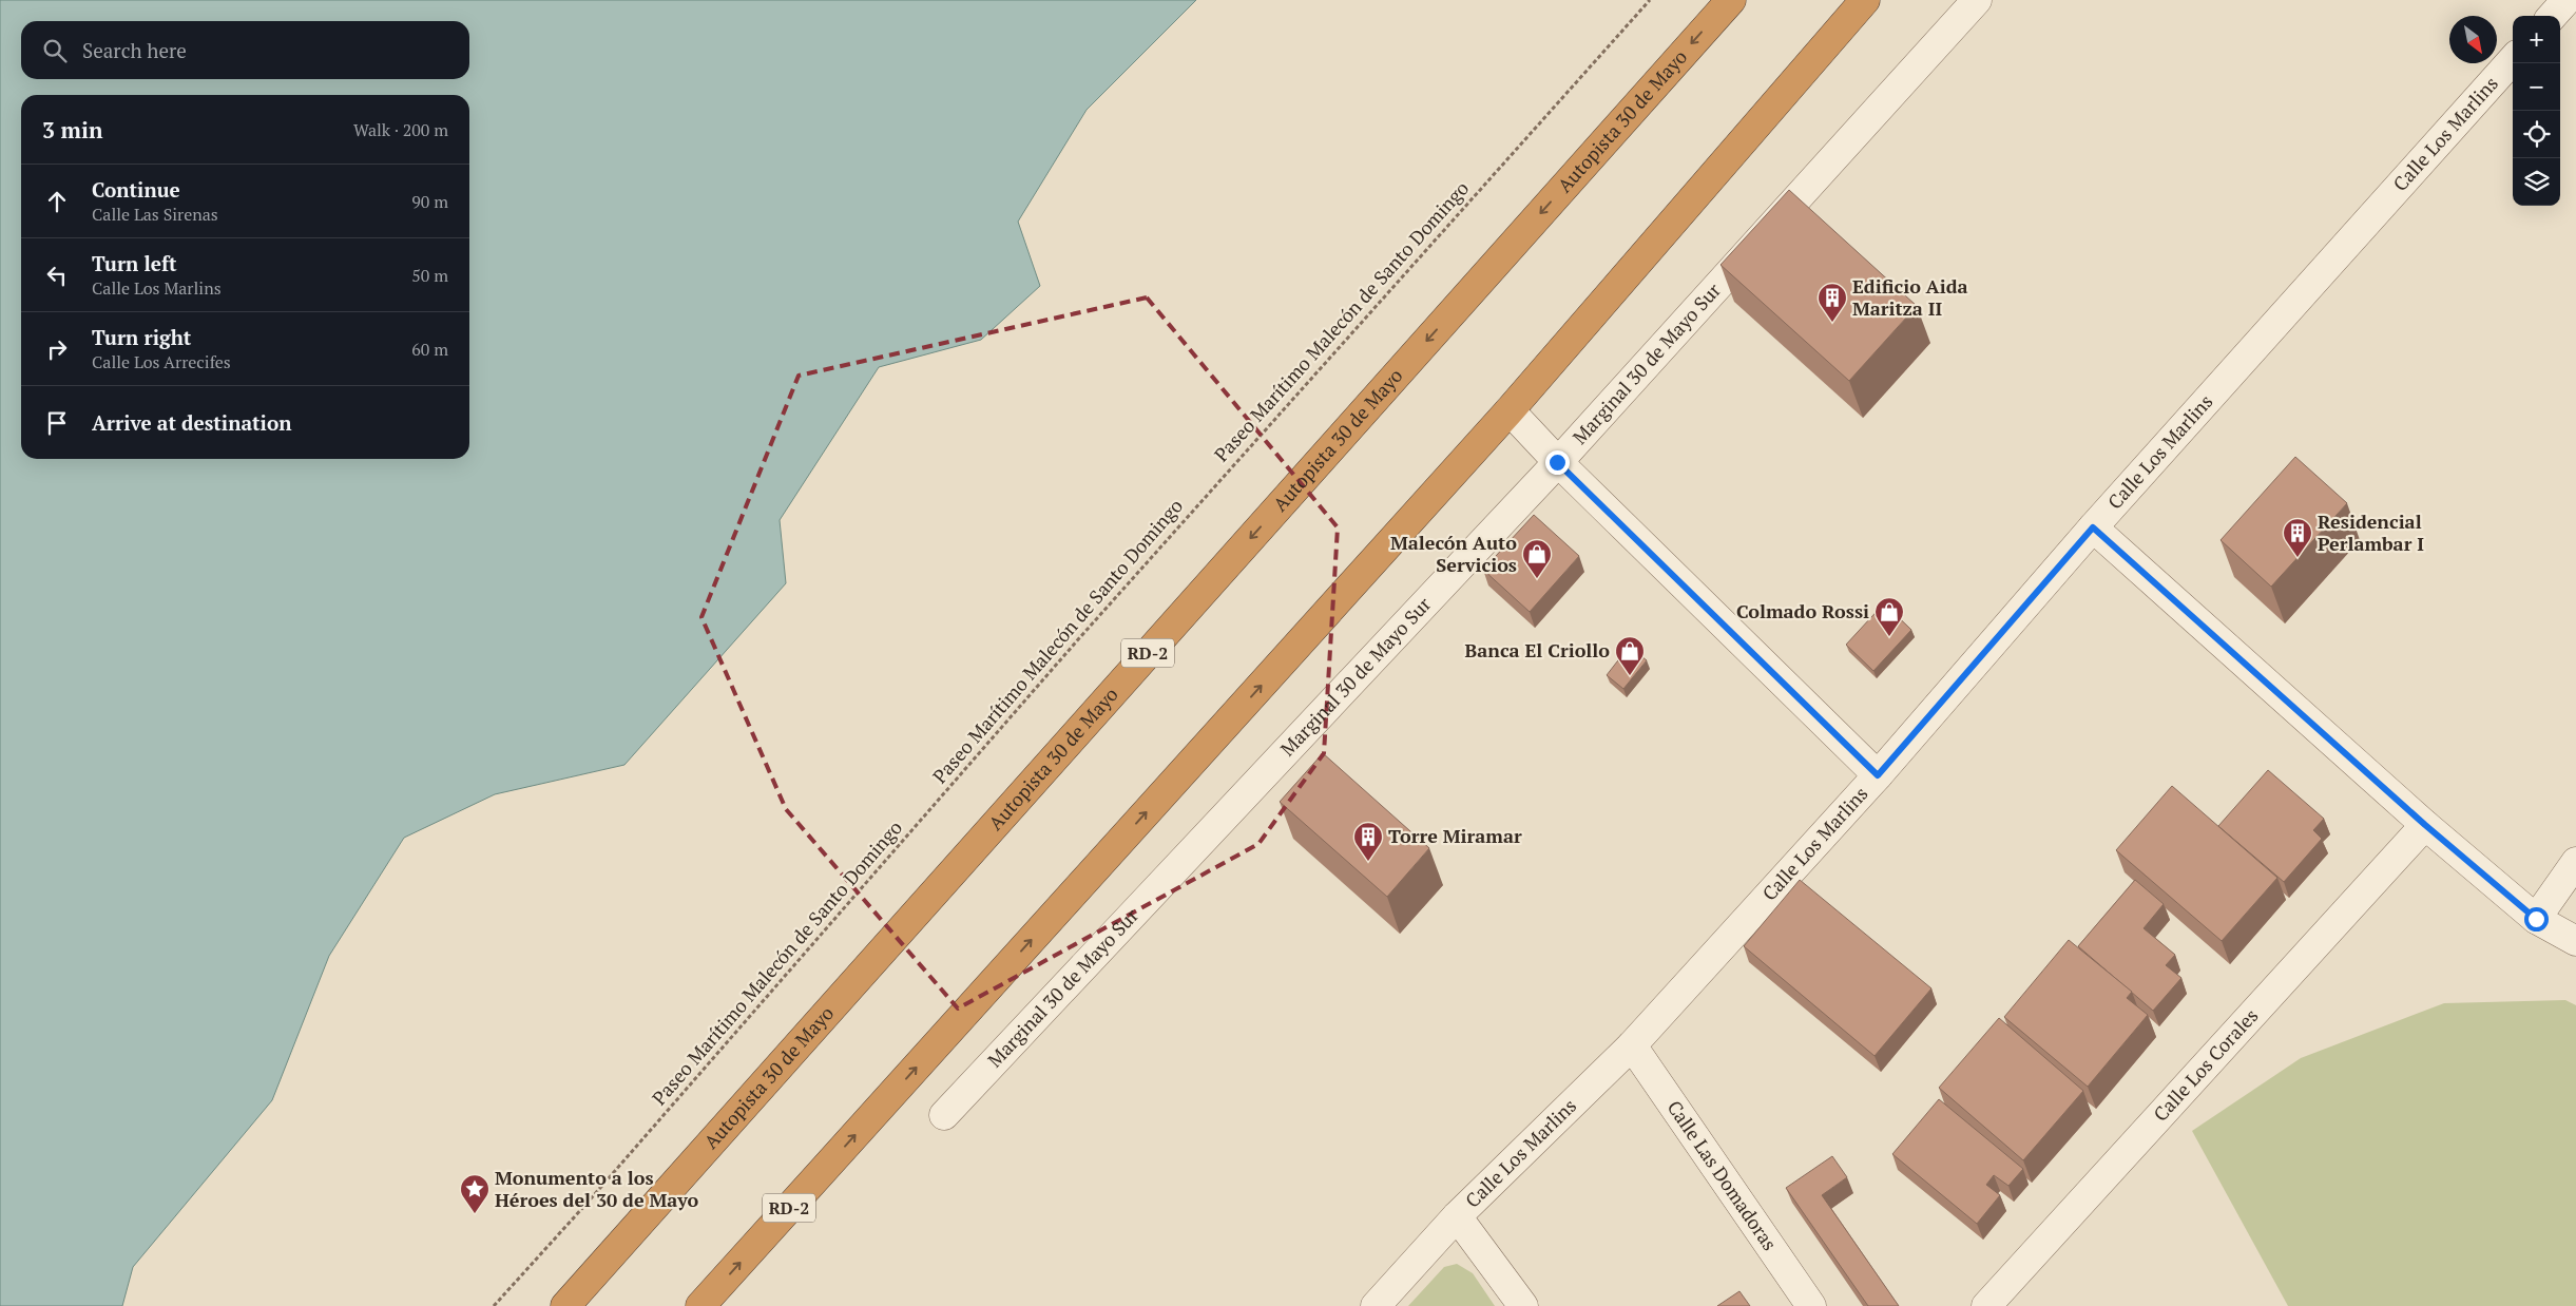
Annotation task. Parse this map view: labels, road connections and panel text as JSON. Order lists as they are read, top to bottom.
{
  "streets": {
    "highway": ["Autopista 30 de Mayo", "RD-2"],
    "street": [
      "Calle Los Marlins",
      "Marginal 30 de Mayo Sur",
      "Calle Los Corales",
      "Calle Las Domadoras"
    ],
    "path": ["Paseo Marítimo Malecón de Santo Domingo"]
  },
  "crossings": [
    ["Calle Los Marlins", "Calle Las Domadoras"]
  ],
  "places": {
    "building": ["Edificio Aida Maritza II", "Residencial Perlambar I", "Torre Miramar"],
    "shop": ["Malecón Auto Servicios", "Colmado Rossi", "Banca El Criollo"],
    "place": ["Monumento a los Héroes del 30 de Mayo"]
  },
  "north": "bottom right",
  "page": {
    "map_buttons": ["+", "−"],
    "search": "Search here",
    "heading": ["3 min", "Walk · 200 m"],
    "list": [
      ["Continue", "Calle Las Sirenas", "90 m"],
      ["Turn left", "Calle Los Marlins", "50 m"],
      ["Turn right", "Calle Los Arrecifes", "60 m"],
      "Arrive at destination"
    ]
  }
}
